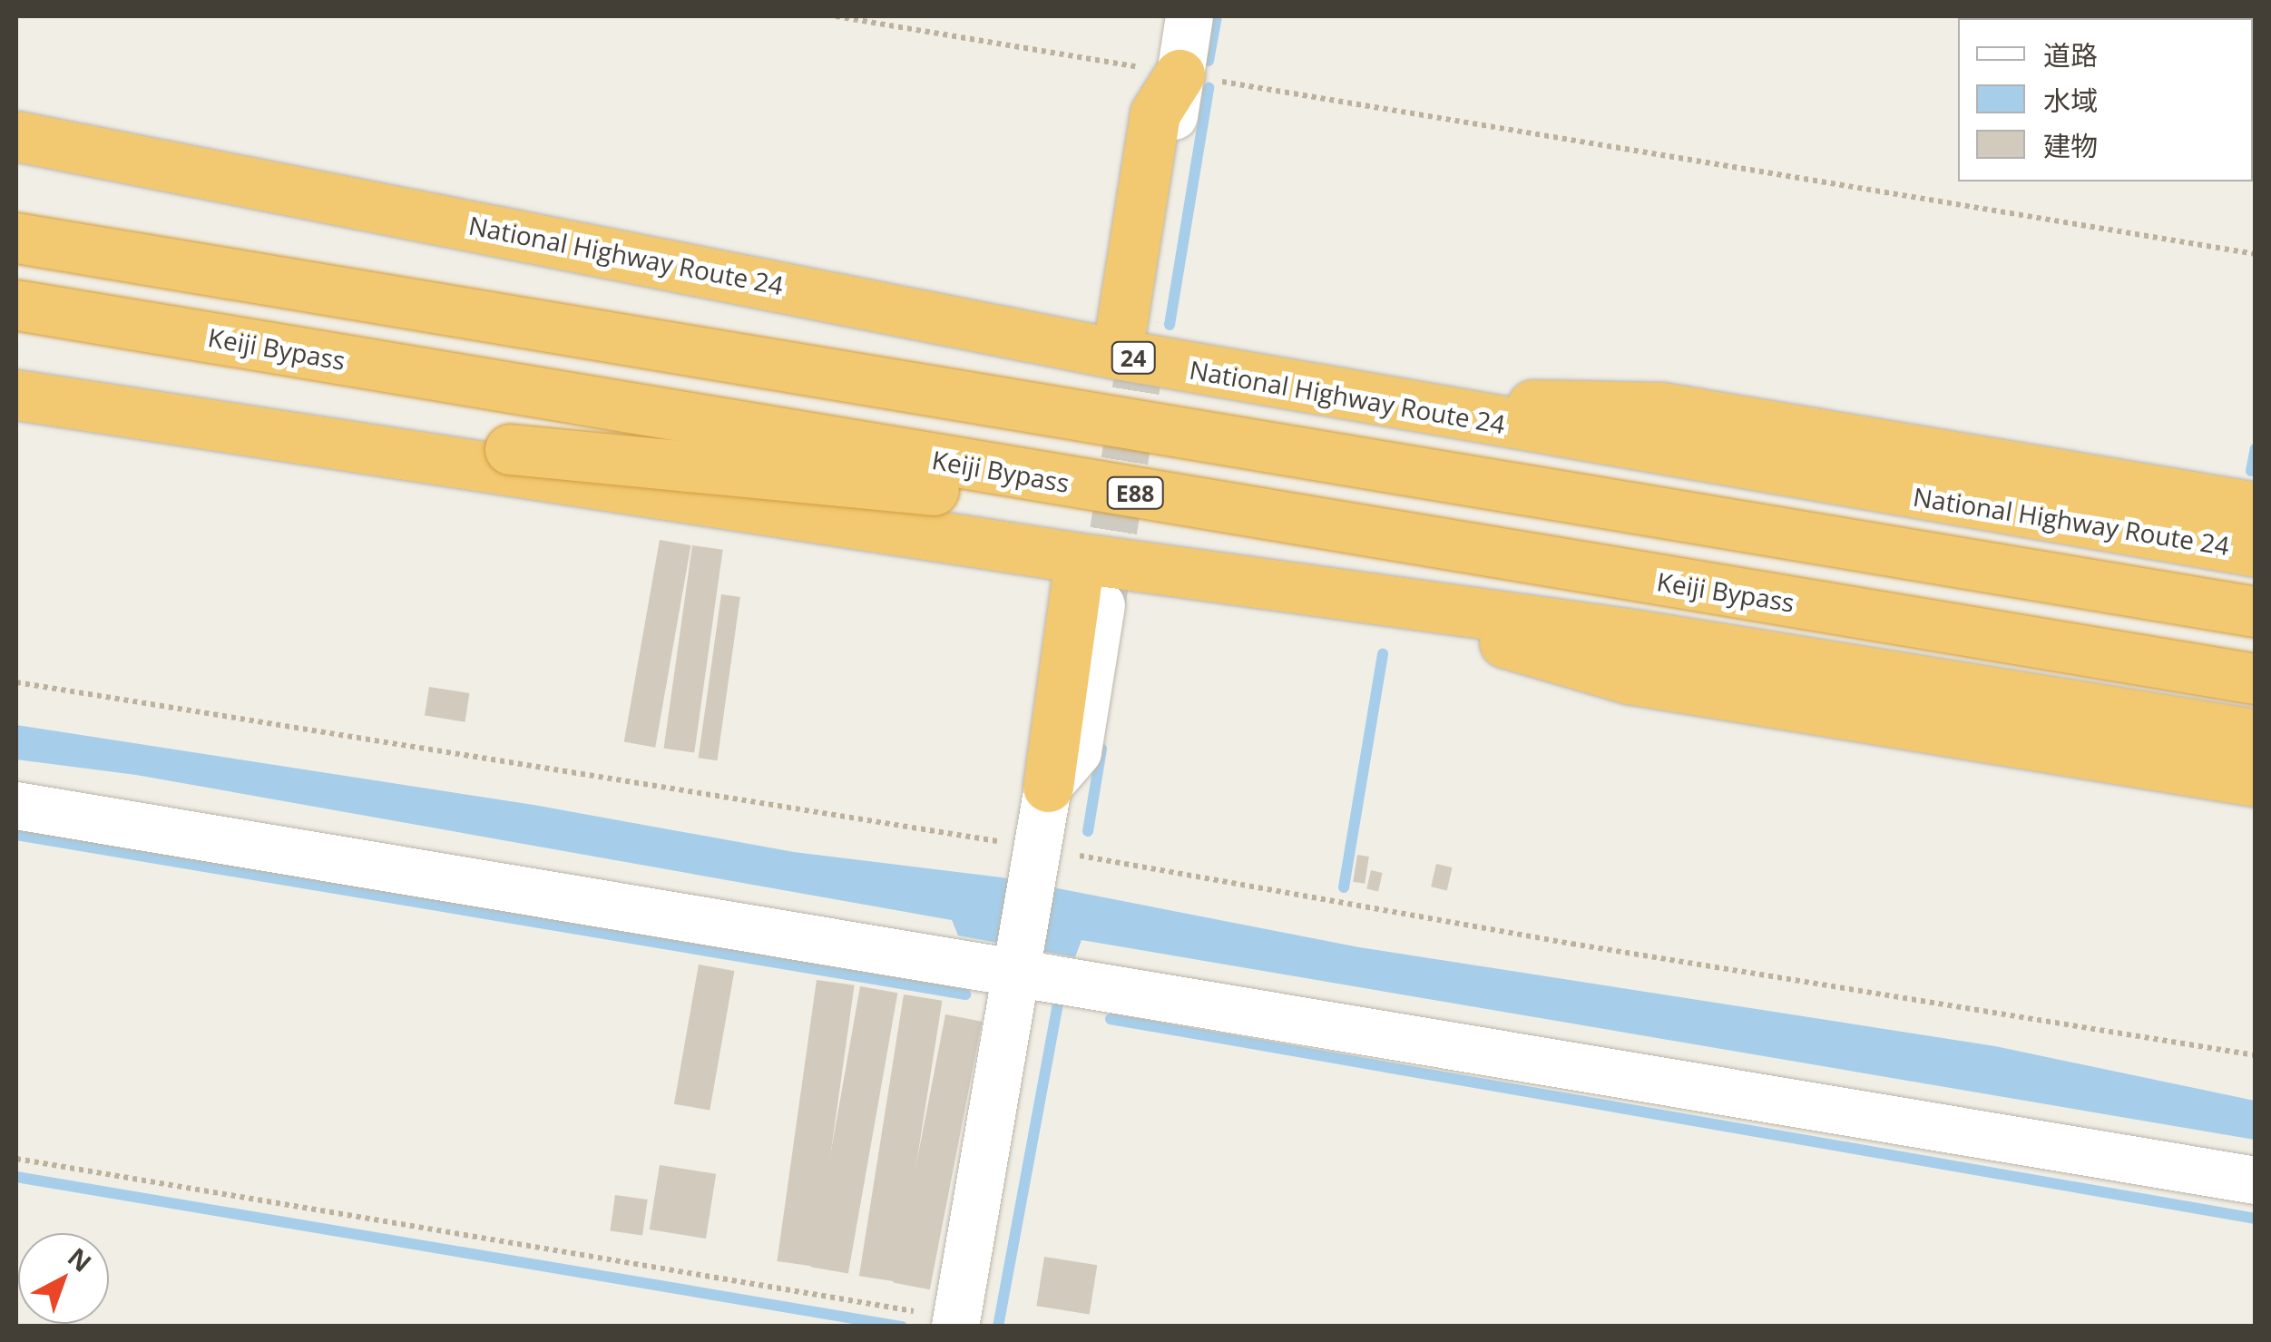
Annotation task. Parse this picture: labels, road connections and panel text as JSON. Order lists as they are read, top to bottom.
{
  "streets": {
    "highway": [
      "National Highway Route 24",
      "Keiji Bypass",
      "24",
      "E88"
    ]
  },
  "legend": ["道路", "水域", "建物"],
  "north": "top right"
}
